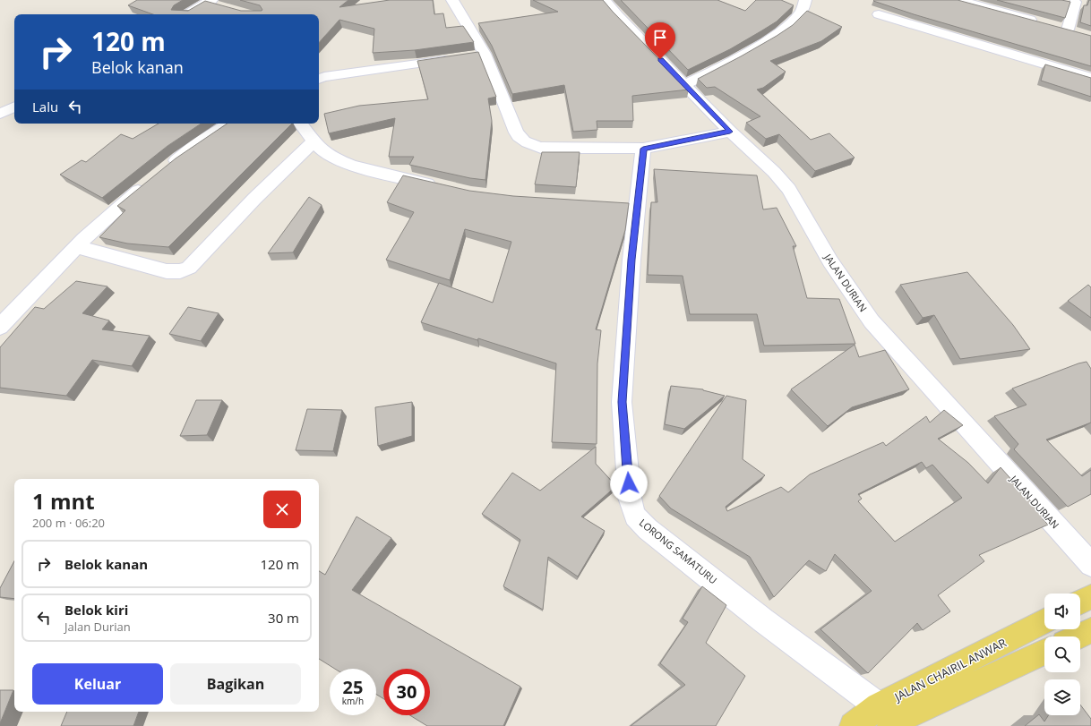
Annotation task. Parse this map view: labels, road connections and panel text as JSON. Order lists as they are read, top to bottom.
{
  "streets": {
    "main road": ["JALAN CHAIRIL ANWAR"],
    "street": ["JALAN DURIAN", "LORONG SAMATURU"]
  },
  "crossings": [
    ["LORONG SAMATURU", "JALAN CHAIRIL ANWAR"]
  ],
  "page": {
    "turn": ["120 m", "Belok kanan"],
    "then": "Lalu",
    "heading": ["1 mnt", "200 m · 06:20"],
    "list": [
      {
        "name": "Belok kanan",
        "value": "120 m"
      },
      {
        "name": "Belok kiri",
        "note": "Jalan Durian",
        "value": "30 m"
      }
    ],
    "buttons": ["Keluar", "Bagikan"],
    "speed": "25 km/h",
    "limit": "30"
  }
}
